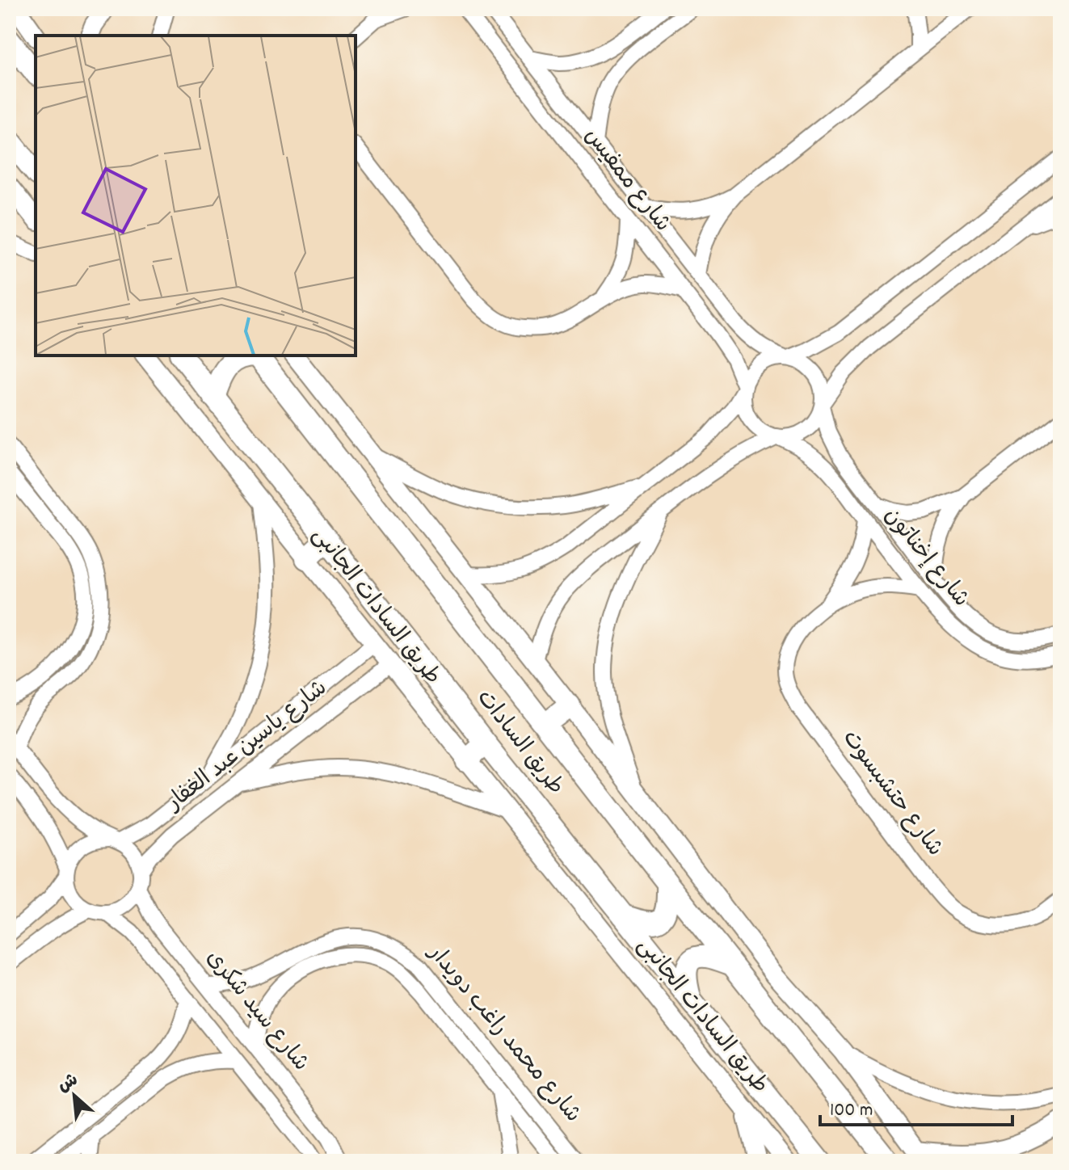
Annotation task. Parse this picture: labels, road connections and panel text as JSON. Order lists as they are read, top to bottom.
{
  "streets": {
    "main road": ["طريق السادات"],
    "street": [
      "شارع ممفيس",
      "شارع إخناتون",
      "طريق السادات الجانبى",
      "شارع ياسين عبد الغفار",
      "شارع حتشبسوت",
      "شارع سيد شكرى",
      "شارع محمد راغب دويدار"
    ]
  },
  "crossings": [
    ["شارع ممفيس", "شارع إخناتون"],
    ["شارع إخناتون", "شارع حتشبسوت"],
    ["طريق السادات الجانبى", "شارع ياسين عبد الغفار"],
    ["شارع ياسين عبد الغفار", "شارع سيد شكرى"],
    ["شارع سيد شكرى", "شارع محمد راغب دويدار"]
  ],
  "scale_bar": "100 m",
  "north": "top left"
}
